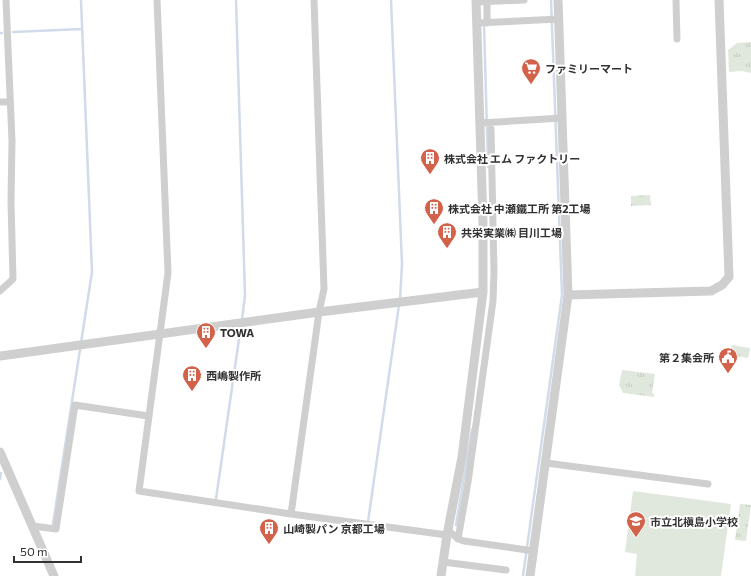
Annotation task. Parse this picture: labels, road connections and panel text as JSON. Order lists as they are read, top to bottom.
{
  "places": {
    "supermarket": ["ファミリーマート"],
    "building": [
      "株式会社 エム ファクトリー",
      "株式会社 中瀬鐵工所 第2工場",
      "共栄実業㈱ 目川工場",
      "TOWA",
      "西嶋製作所",
      "山崎製パン 京都工場"
    ],
    "public building": ["第２集会所"],
    "school or university": ["市立北槇島小学校"]
  },
  "scale_bar": "50 m"
}
